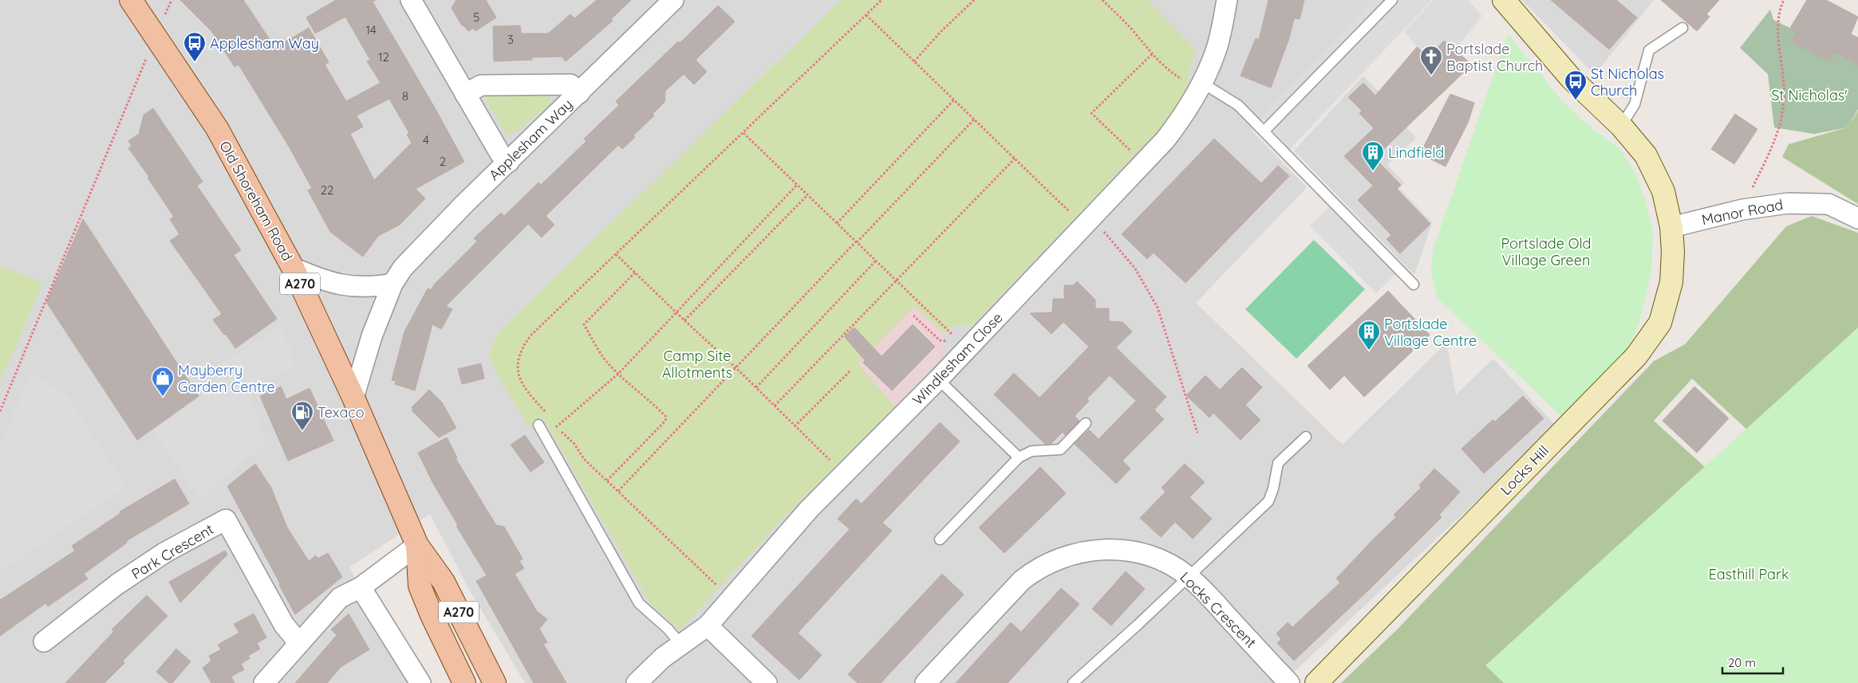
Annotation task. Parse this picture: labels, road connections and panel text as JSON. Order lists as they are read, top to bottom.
{
  "streets": {
    "main road": ["Old Shoreham Road", "A270"],
    "street": [
      "Applesham Way",
      "Manor Road",
      "Windlesham Close",
      "Locks Hill",
      "Park Crescent",
      "Locks Crescent"
    ]
  },
  "crossings": [
    ["Applesham Way", "Old Shoreham Road"],
    ["Manor Road", "Locks Hill"]
  ],
  "parks": [
    "St Nicholas'",
    "Portslade Old Village Green",
    "Camp Site Allotments",
    "Easthill Park"
  ],
  "places": {
    "bus stop": ["Applesham Way", "St Nicholas Church"],
    "church": ["Portslade Baptist Church"],
    "building": ["Lindfield", "Portslade Village Centre"],
    "shop": ["Mayberry Garden Centre"],
    "fuel station": ["Texaco"]
  },
  "house_numbers": [
    "5",
    "14",
    "3",
    "12",
    "8",
    "4",
    "2",
    "22"
  ],
  "scale_bar": "20 m"
}
